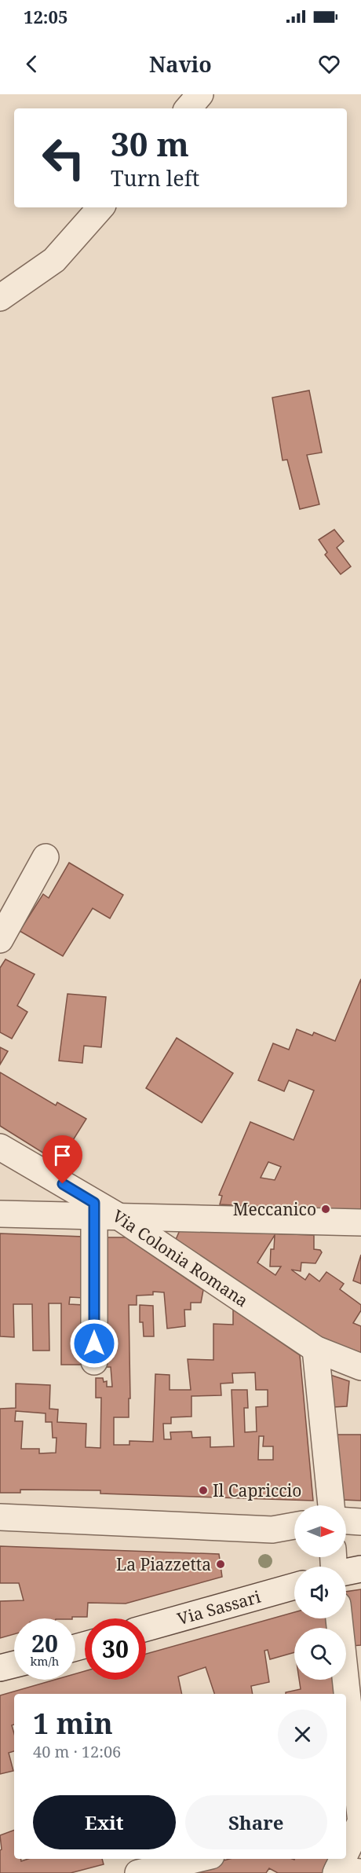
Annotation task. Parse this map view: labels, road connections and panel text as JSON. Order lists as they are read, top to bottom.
{
  "streets": {
    "street": ["Via Colonia Romana", "Via Sassari"]
  },
  "places": ["Meccanico", "Il Capriccio", "La Piazzetta"],
  "north": "right",
  "page": {
    "status": "12:05",
    "header": "Navio",
    "turn": ["30 m", "Turn left"],
    "speed": "20 km/h",
    "limit": "30",
    "heading": ["1 min", "40 m · 12:06"],
    "buttons": ["Exit", "Share"]
  }
}
